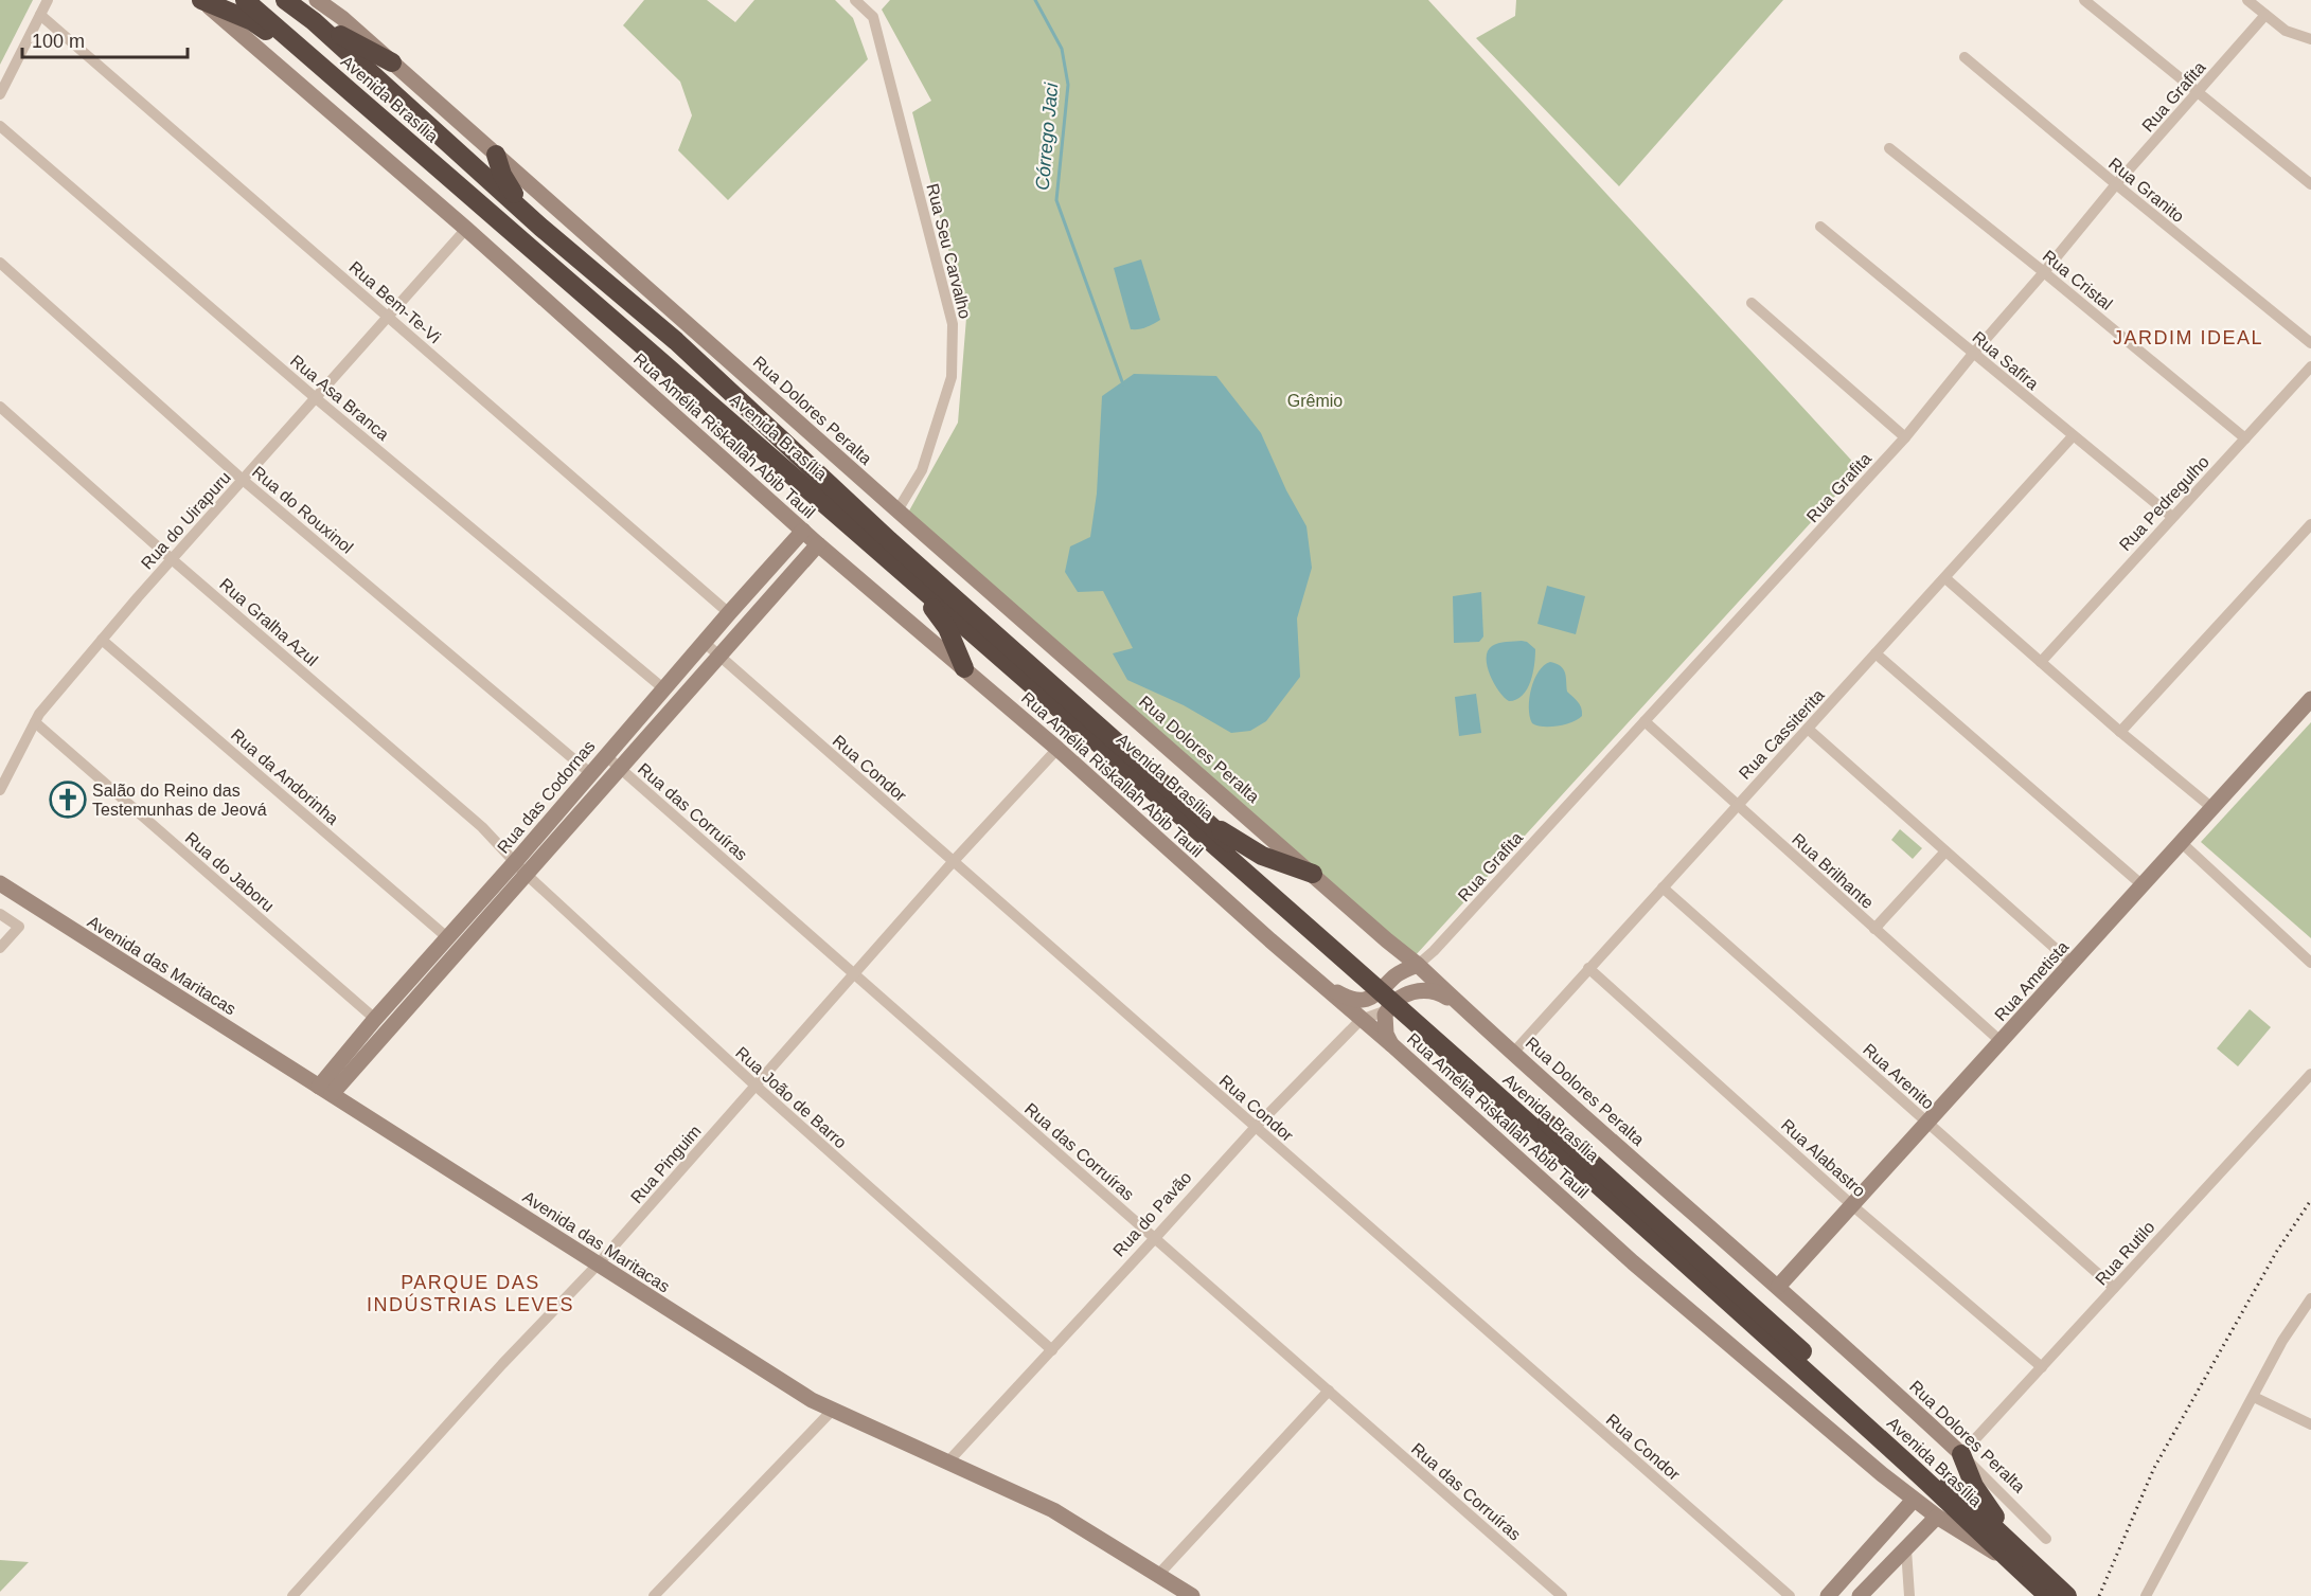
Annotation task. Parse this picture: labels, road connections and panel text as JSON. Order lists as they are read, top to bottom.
{
  "streets": {
    "highway": ["Avenida Brasília"],
    "street": [
      "Rua Grafita",
      "Rua Granito",
      "Rua Seu Carvalho",
      "Rua Cristal",
      "Rua Bem-Te-Vi",
      "Rua Safira",
      "Rua Asa Branca",
      "Rua Dolores Peralta",
      "Rua Amélia Riskallah Abib Tauil",
      "Rua Pedregulho",
      "Rua do Rouxinol",
      "Rua do Uirapuru",
      "Rua Gralha Azul",
      "Rua Cassiterita",
      "Rua Condor",
      "Rua da Andorinha",
      "Rua das Codornas",
      "Rua das Corruíras",
      "Rua Brilhante",
      "Rua do Jaboru",
      "Avenida das Maritacas",
      "Rua Ametista",
      "Rua Arenito",
      "Rua João de Barro",
      "Rua Alabastro",
      "Rua Pinguim",
      "Rua do Pavão",
      "Rua Rutilo"
    ]
  },
  "crossings": [
    ["Rua Grafita", "Rua Granito"],
    ["Rua Grafita", "Rua Cristal"],
    ["Rua Grafita", "Rua Safira"],
    ["Rua Grafita", "Rua Dolores Peralta"],
    ["Rua Grafita", "Rua Brilhante"],
    ["Avenida Brasília", "Rua Amélia Riskallah Abib Tauil"],
    ["Avenida Brasília", "Rua do Pavão"],
    ["Rua Seu Carvalho", "Rua Dolores Peralta"],
    ["Rua Cristal", "Rua Pedregulho"],
    ["Rua Bem-Te-Vi", "Rua do Uirapuru"],
    ["Rua Bem-Te-Vi", "Rua das Codornas"],
    ["Rua Safira", "Rua Pedregulho"],
    ["Rua Safira", "Rua Cassiterita"],
    ["Rua Asa Branca", "Rua do Uirapuru"],
    ["Rua Asa Branca", "Rua das Codornas"],
    ["Rua Dolores Peralta", "Rua Cassiterita"],
    ["Rua Dolores Peralta", "Rua Ametista"],
    ["Rua Dolores Peralta", "Rua Rutilo"],
    ["Rua Amélia Riskallah Abib Tauil", "Rua do Uirapuru"],
    ["Rua Amélia Riskallah Abib Tauil", "Rua das Codornas"],
    ["Rua Amélia Riskallah Abib Tauil", "Rua Pinguim"],
    ["Rua Amélia Riskallah Abib Tauil", "Rua do Pavão"],
    ["Rua do Rouxinol", "Rua do Uirapuru"],
    ["Rua do Rouxinol", "Rua das Codornas"],
    ["Rua do Uirapuru", "Rua Gralha Azul"],
    ["Rua do Uirapuru", "Rua da Andorinha"],
    ["Rua do Uirapuru", "Rua do Jaboru"],
    ["Rua Gralha Azul", "Rua das Codornas"],
    ["Rua Gralha Azul", "Rua João de Barro"],
    ["Rua Cassiterita", "Rua Brilhante"],
    ["Rua Cassiterita", "Rua Arenito"],
    ["Rua Cassiterita", "Rua Alabastro"],
    ["Rua Condor", "Rua das Codornas"],
    ["Rua Condor", "Rua Pinguim"],
    ["Rua Condor", "Rua do Pavão"],
    ["Rua da Andorinha", "Rua das Codornas"],
    ["Rua das Codornas", "Rua das Corruíras"],
    ["Rua das Codornas", "Rua do Jaboru"],
    ["Rua das Codornas", "Avenida das Maritacas"],
    ["Rua das Codornas", "Rua João de Barro"],
    ["Rua das Corruíras", "Rua Pinguim"],
    ["Rua das Corruíras", "Rua do Pavão"],
    ["Rua Brilhante", "Rua Ametista"],
    ["Avenida das Maritacas", "Rua Pinguim"],
    ["Avenida das Maritacas", "Rua do Pavão"],
    ["Rua Ametista", "Rua Arenito"],
    ["Rua Ametista", "Rua Alabastro"],
    ["Rua Arenito", "Rua Rutilo"],
    ["Rua João de Barro", "Rua Pinguim"],
    ["Rua João de Barro", "Rua do Pavão"],
    ["Rua Alabastro", "Rua Rutilo"]
  ],
  "districts": ["JARDIM IDEAL", "PARQUE DAS INDÚSTRIAS LEVES"],
  "water": ["Córrego Jaci"],
  "parks": ["Grêmio"],
  "places": {
    "church": ["Salão do Reino das Testemunhas de Jeová"]
  },
  "scale_bar": "100 m"
}
